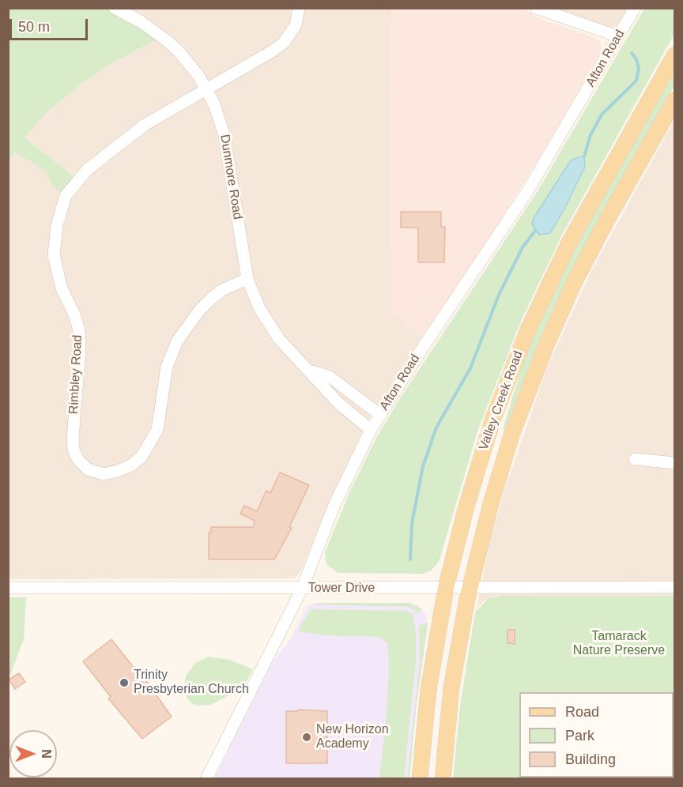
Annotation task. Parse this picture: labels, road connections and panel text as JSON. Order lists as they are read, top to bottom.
{
  "streets": {
    "main road": ["Valley Creek Road"],
    "street": [
      "Afton Road",
      "Dunmore Road",
      "Rimbley Road",
      "Tower Drive"
    ]
  },
  "crossings": [
    ["Afton Road", "Dunmore Road"],
    ["Afton Road", "Tower Drive"],
    ["Dunmore Road", "Rimbley Road"],
    ["Valley Creek Road", "Tower Drive"]
  ],
  "parks": ["Tamarack Nature Preserve"],
  "places": ["Trinity Presbyterian Church", "New Horizon Academy"],
  "legend": ["Road", "Park", "Building"],
  "scale_bar": "50 m",
  "north": "right"
}
